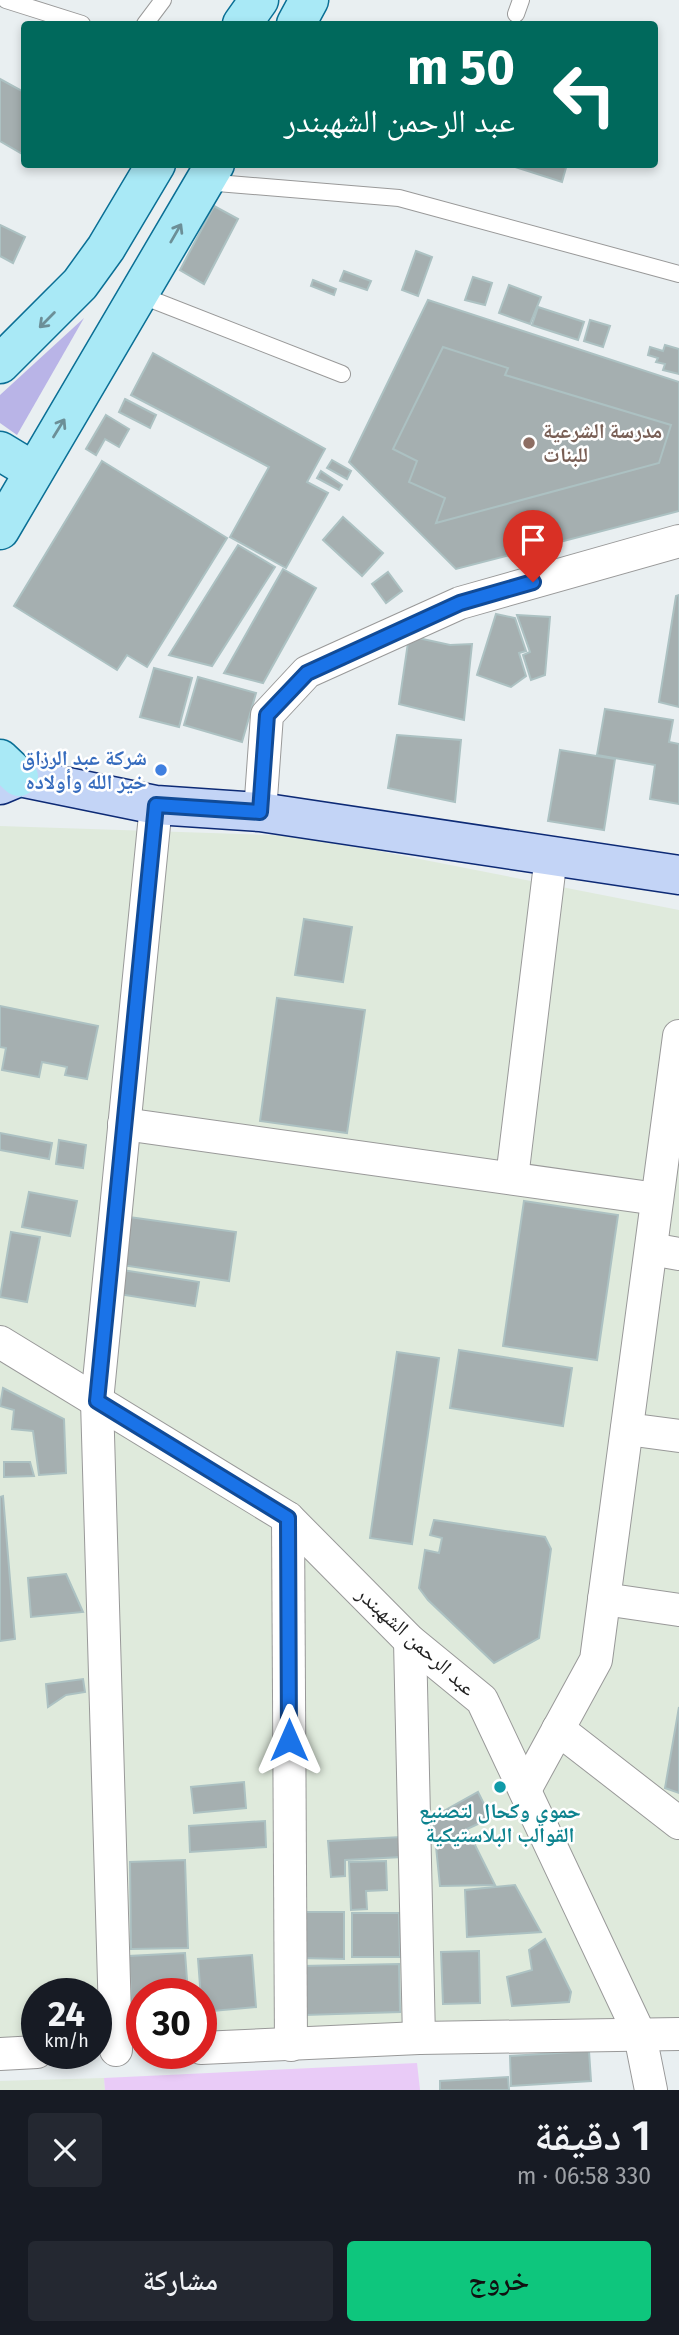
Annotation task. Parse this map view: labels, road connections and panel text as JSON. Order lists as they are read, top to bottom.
{
  "streets": {
    "street": ["عبد الرحمن الشهبندر"]
  },
  "places": ["مدرسة الشرعية للبنات", "شركة عبد الرزاق خير الله وأولاده", "حموي وكحال لتصنيع القوالب البلاستيكية"],
  "page": {
    "turn": ["50 m", "عبد الرحمن الشهبندر"],
    "speed": "24 km/h",
    "limit": "30",
    "heading": ["1 دقيقة", "330 m · 06:58"],
    "buttons": ["خروج", "مشاركة"]
  }
}
